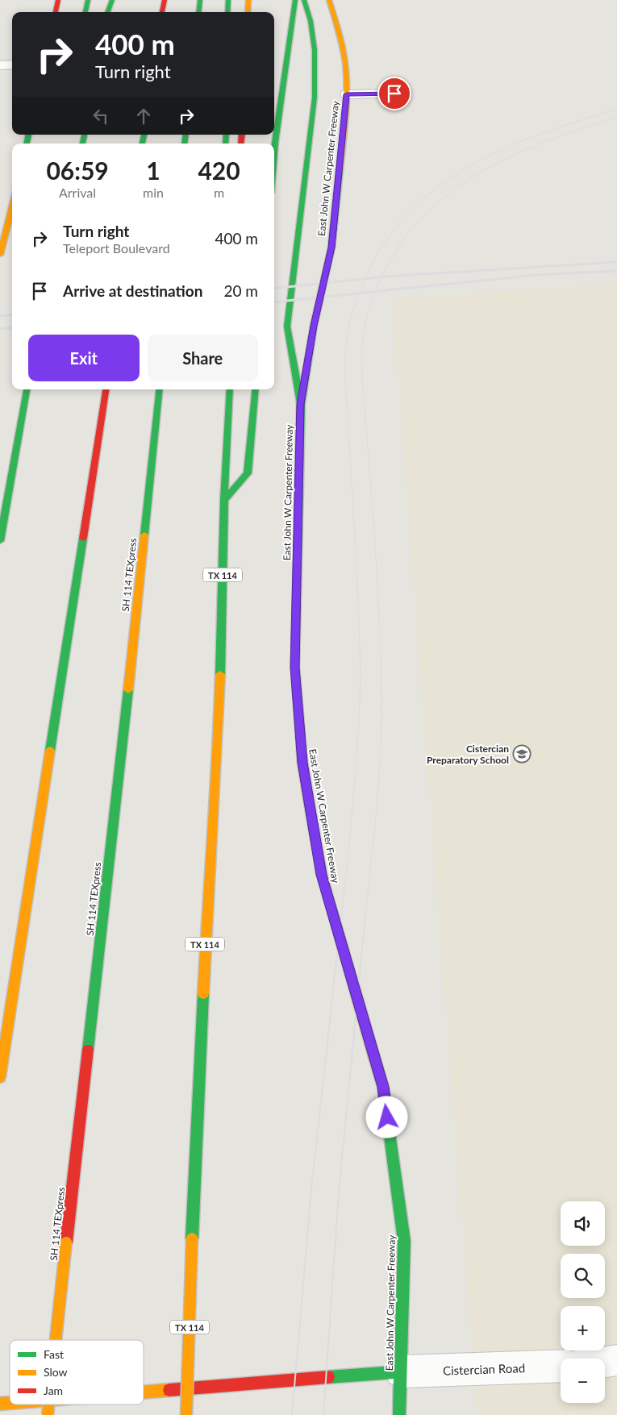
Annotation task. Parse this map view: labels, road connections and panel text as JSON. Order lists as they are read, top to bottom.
{
  "streets": {
    "main road": ["East John W Carpenter Freeway", "SH 114 TEXpress", "TX 114"],
    "street": ["Cistercian Road"]
  },
  "crossings": [
    ["East John W Carpenter Freeway", "Cistercian Road"]
  ],
  "places": {
    "school or university": ["Cistercian Preparatory School"]
  },
  "legend": ["Fast", "Slow", "Jam"],
  "page": {
    "turn": ["400 m", "Turn right"],
    "eta": [
      "06:59",
      "Arrival",
      "1",
      "min",
      "420",
      "m"
    ],
    "list": [
      {
        "name": "Turn right",
        "note": "Teleport Boulevard",
        "value": "400 m"
      },
      {
        "name": "Arrive at destination",
        "value": "20 m"
      }
    ],
    "buttons": ["Exit", "Share"],
    "map_buttons": ["+", "−"]
  }
}
